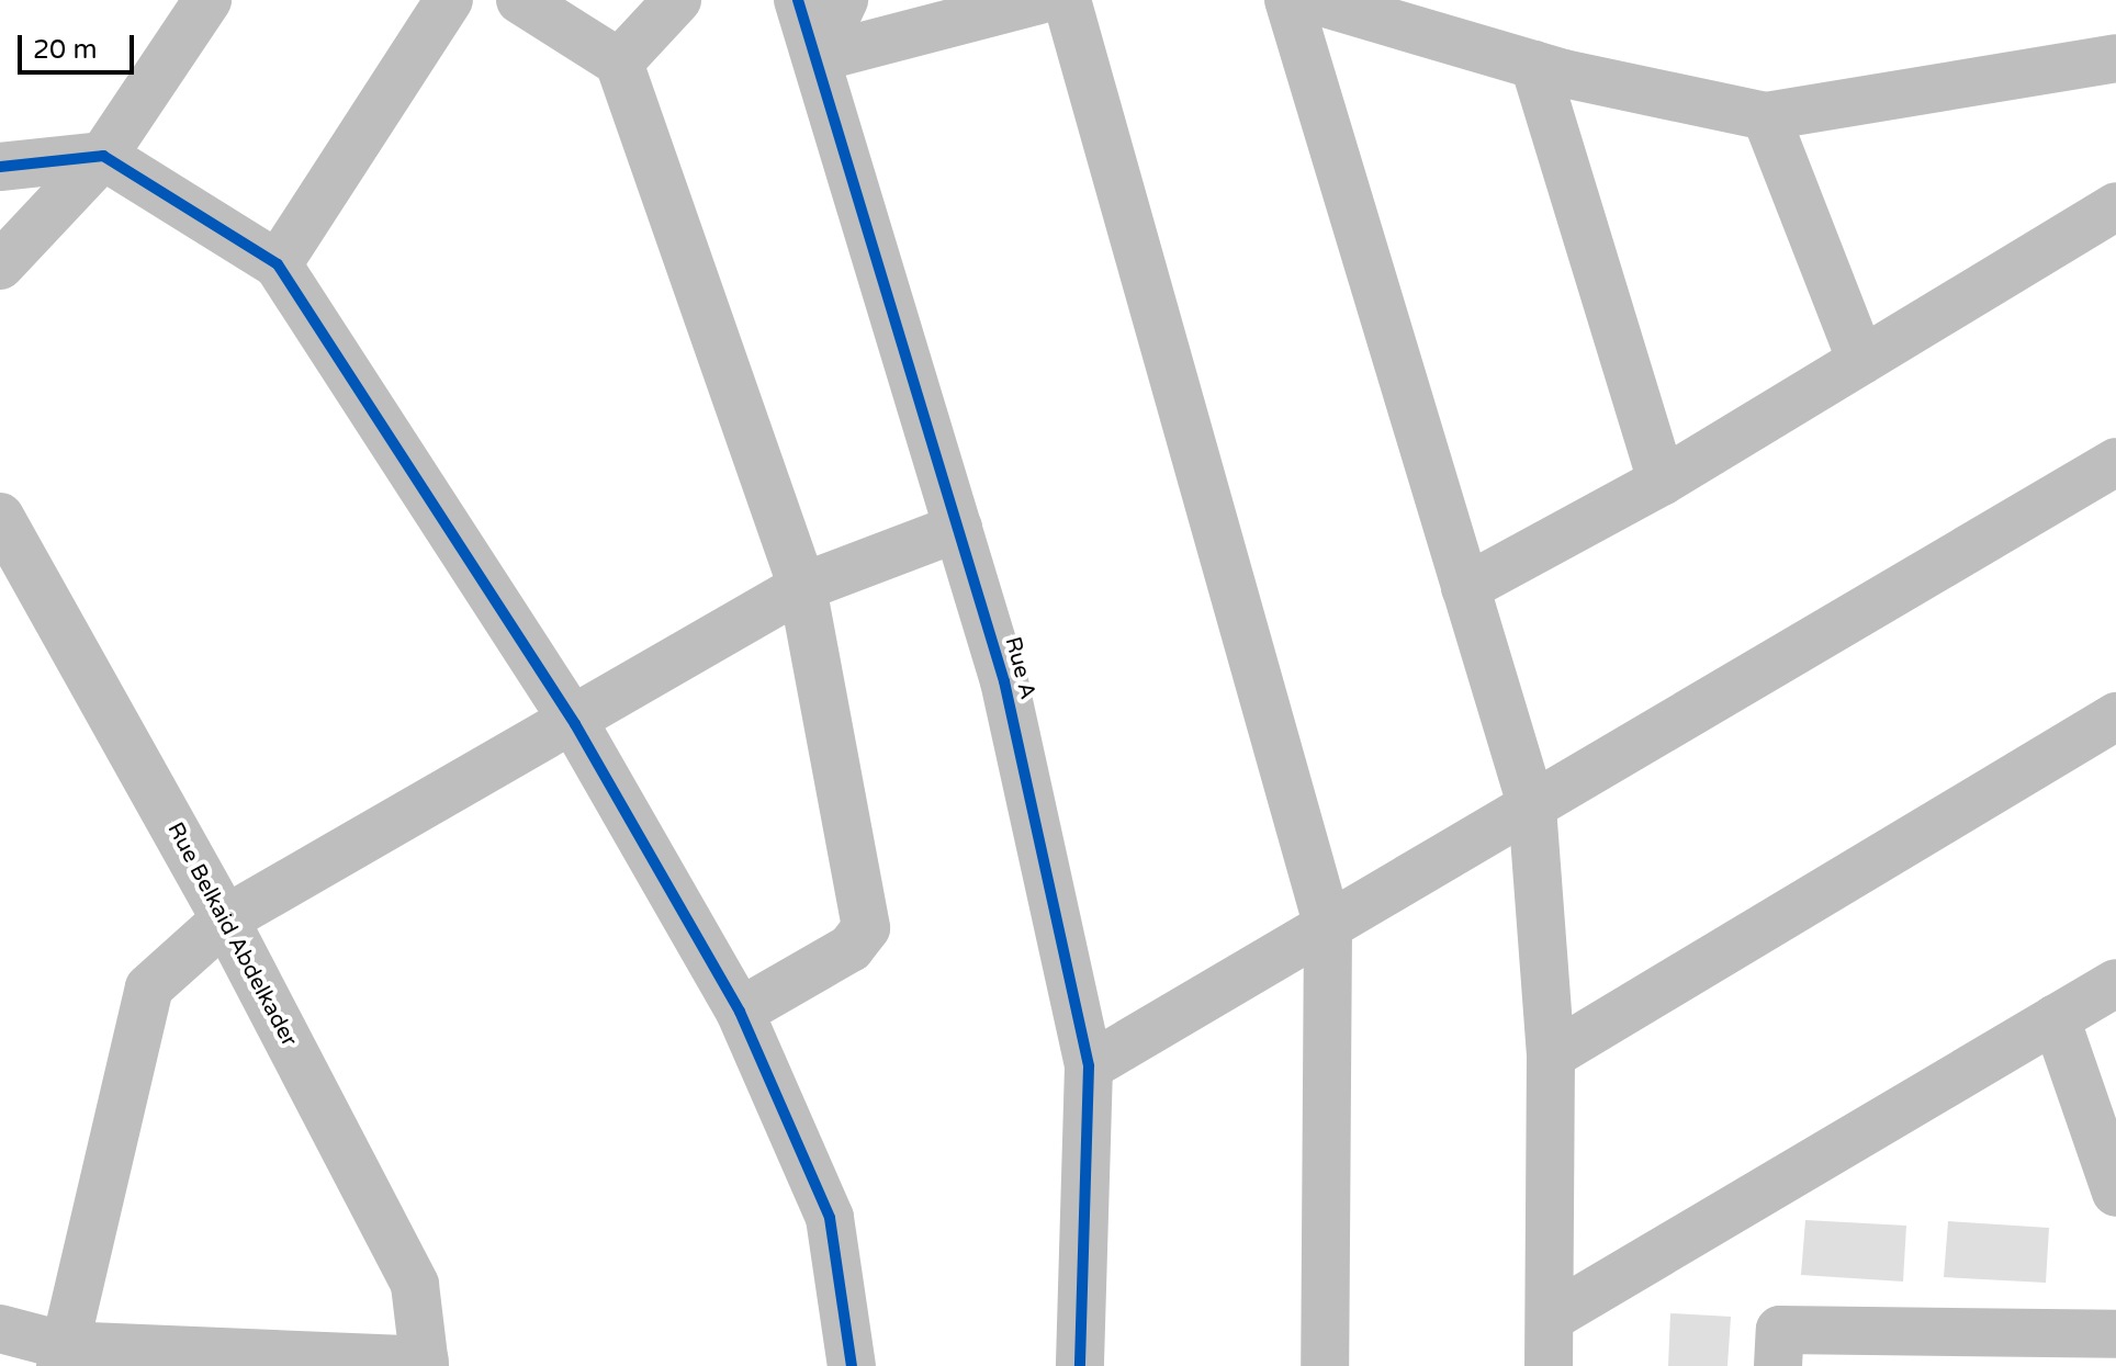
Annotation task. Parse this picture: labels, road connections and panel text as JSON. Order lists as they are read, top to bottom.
{
  "streets": {
    "street": ["Rue A", "Rue Belkaid Abdelkader"]
  },
  "scale_bar": "20 m"
}
